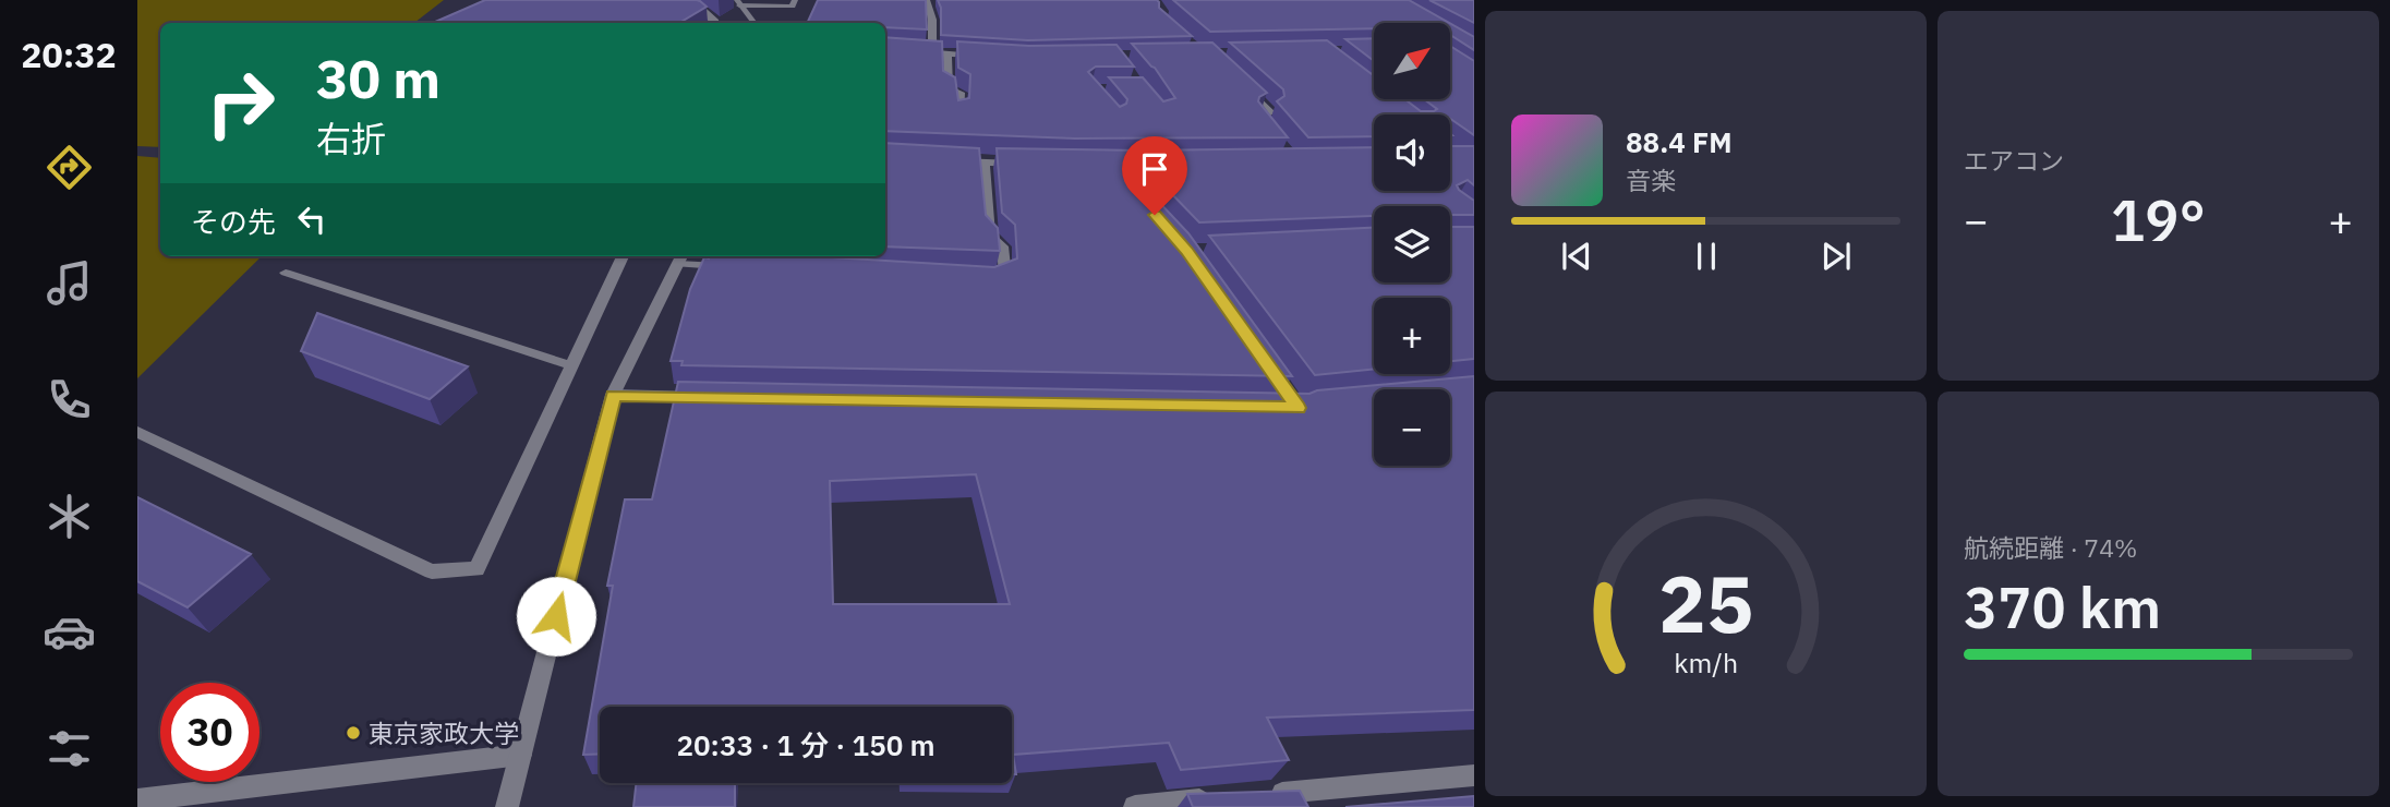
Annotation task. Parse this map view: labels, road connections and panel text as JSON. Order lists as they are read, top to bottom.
{
  "places": ["東京家政大学"],
  "north": "top right",
  "page": {
    "tabs": "20:32",
    "tile": [
      "エアコン",
      ["航続距離 · 74%", "370 km"]
    ],
    "map_buttons": ["+", "−"],
    "turn": ["30 m", "右折"],
    "song": ["88.4 FM", "音楽"],
    "then": "その先",
    "heat": ["−", "19°", "+"],
    "limit": "30",
    "trip": "20:33 · 1 分 · 150 m",
    "gauge": ["25", "km/h"]
  }
}
